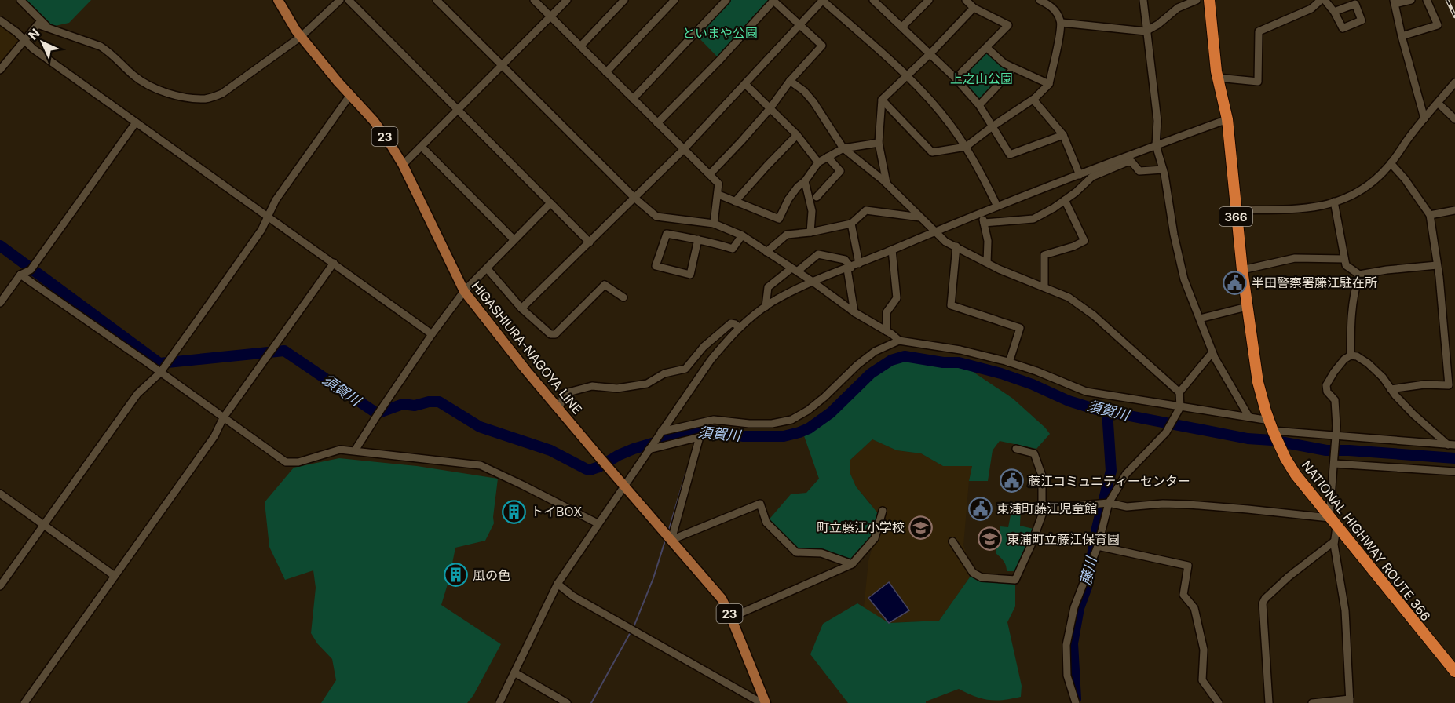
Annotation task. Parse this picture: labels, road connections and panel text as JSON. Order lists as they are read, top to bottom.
{
  "streets": {
    "highway": ["366", "NATIONAL HIGHWAY ROUTE 366"],
    "main road": ["23", "HIGASHIURA-NAGOYA LINE"]
  },
  "water": ["須賀川", "藤川"],
  "parks": ["といまや公園", "上之山公園"],
  "places": {
    "public building": ["半田警察署藤江駐在所", "藤江コミュニティーセンター", "東浦町藤江児童館"],
    "building": ["トイBOX", "風の色"],
    "school or university": ["町立藤江小学校", "東浦町立藤江保育園"]
  },
  "north": "top left"
}
